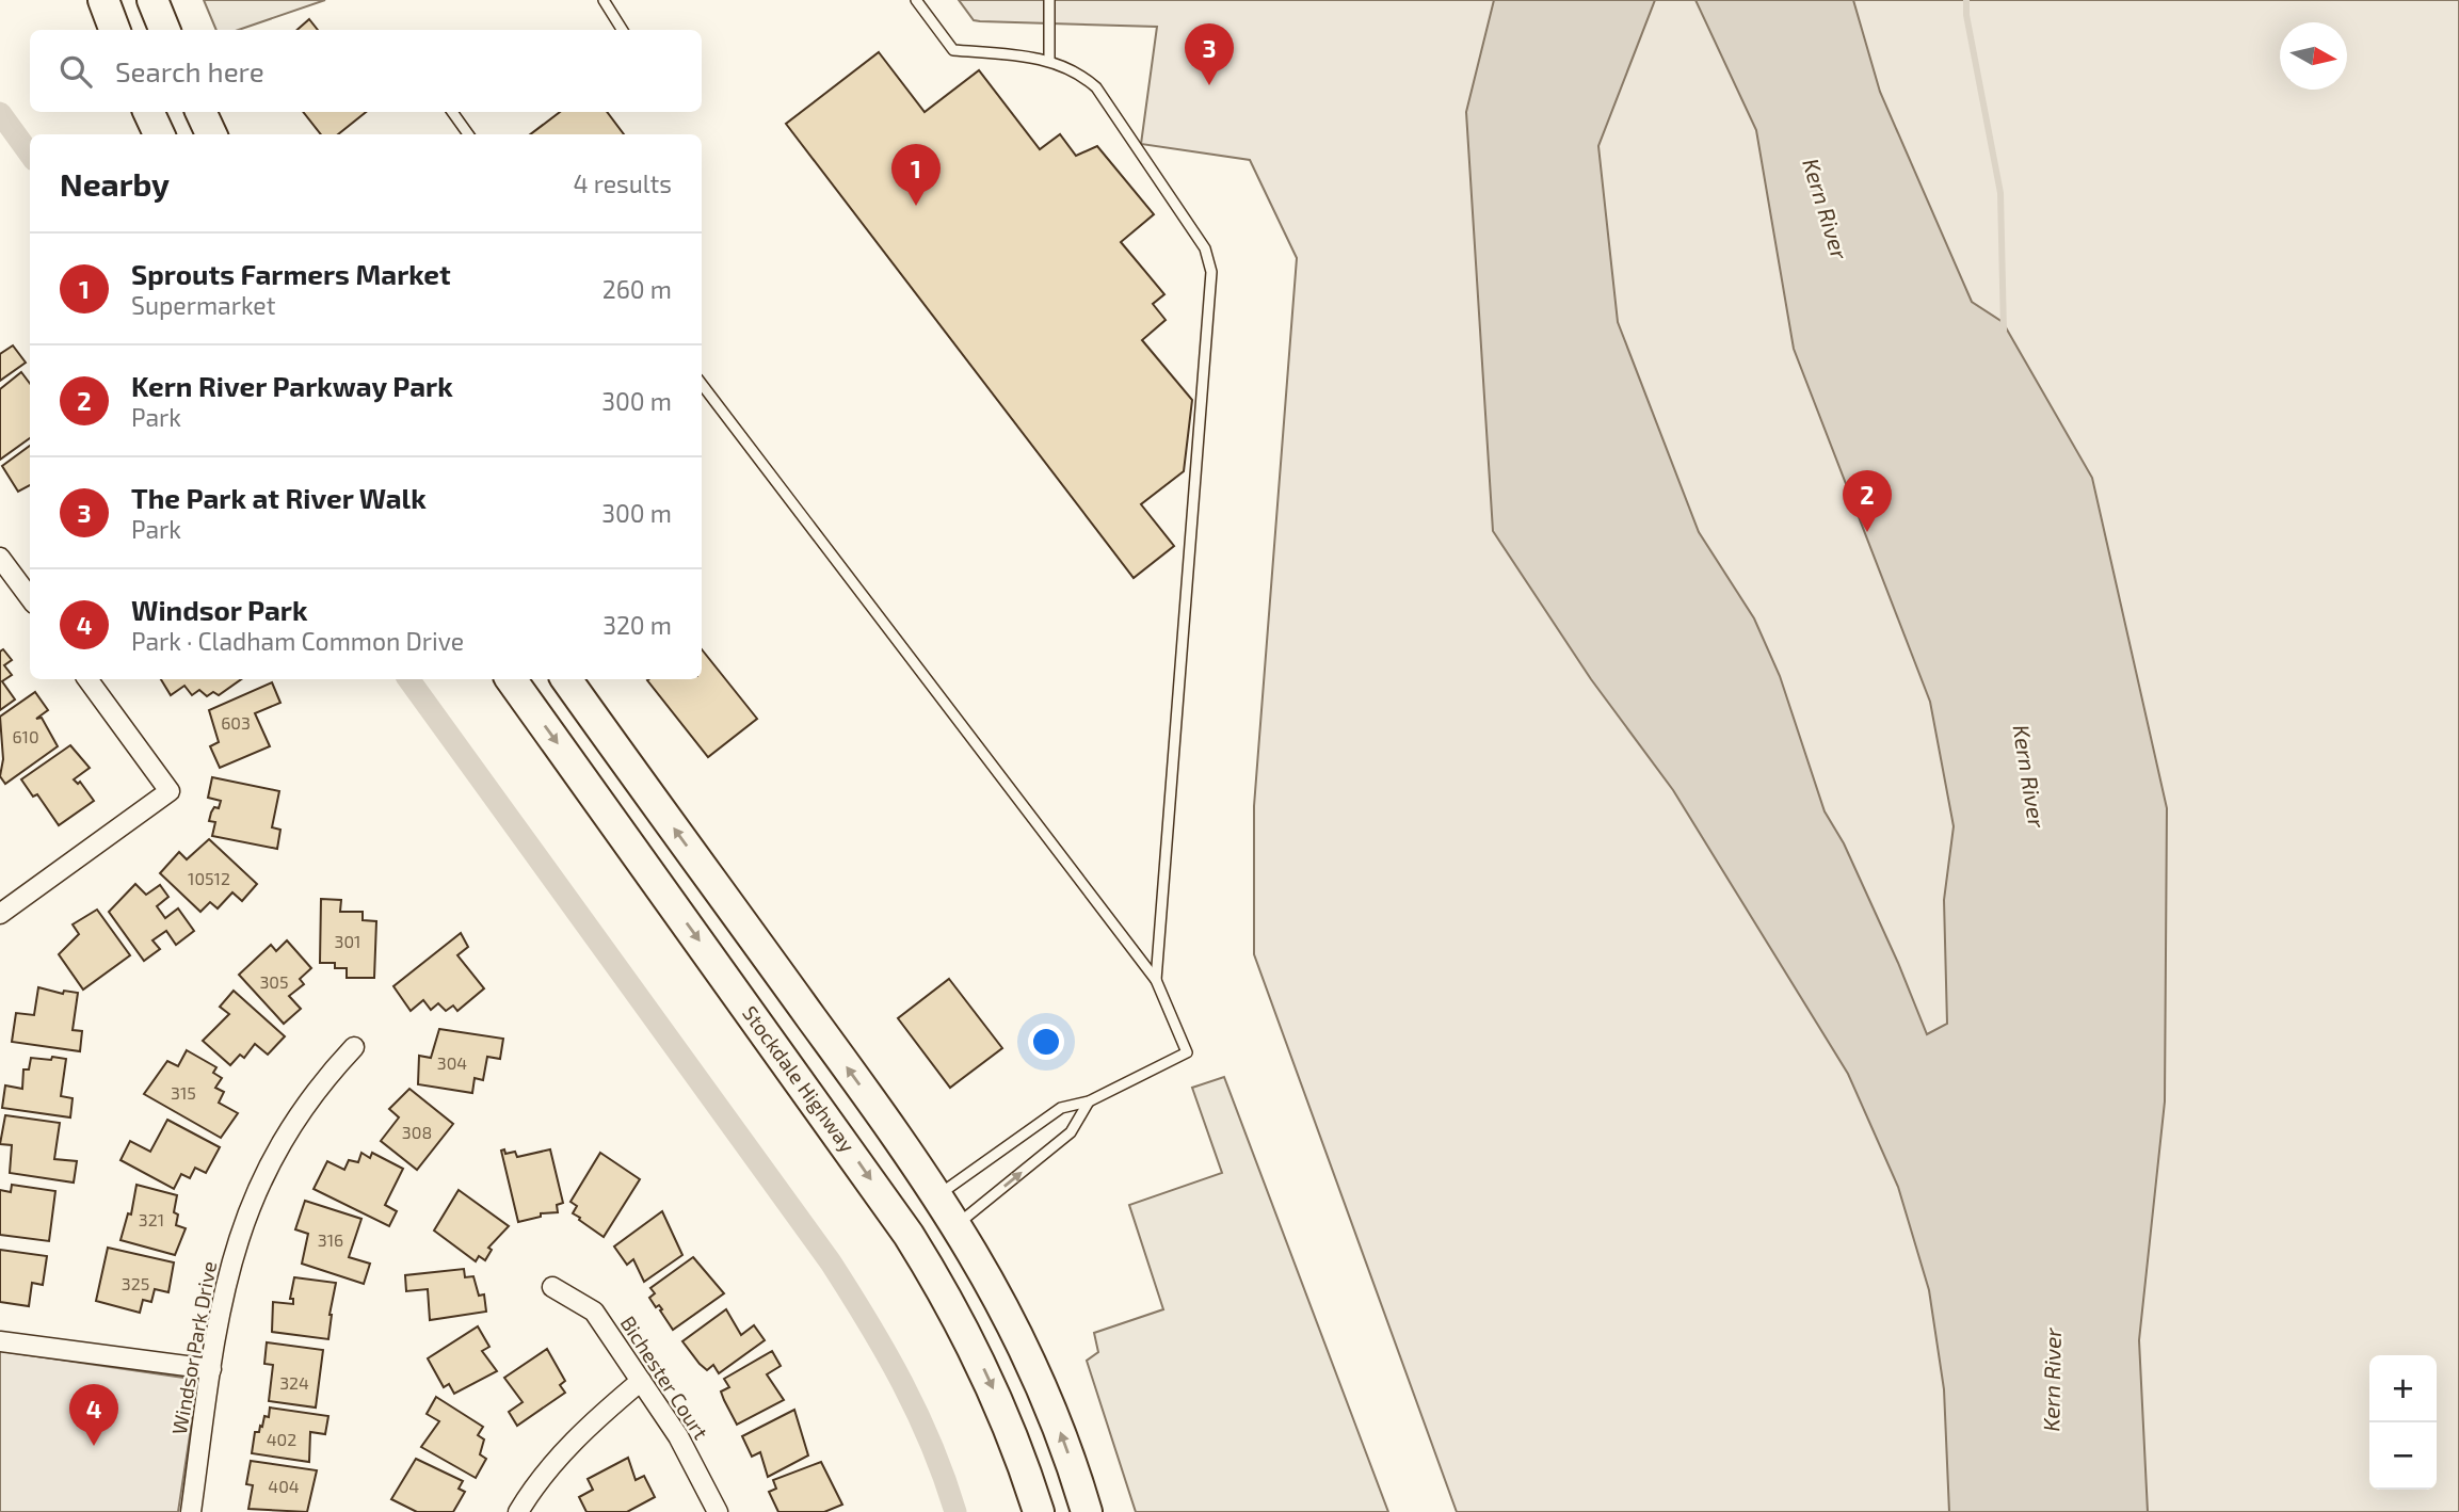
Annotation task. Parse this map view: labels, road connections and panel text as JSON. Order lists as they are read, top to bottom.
{
  "streets": {
    "main road": ["Stockdale Highway"],
    "street": ["Windsor Park Drive", "Bichester Court"]
  },
  "water": ["Kern River"],
  "house_numbers": [
    "603",
    "610",
    "10512",
    "301",
    "305",
    "304",
    "315",
    "308",
    "321",
    "316",
    "325",
    "324",
    "402",
    "404"
  ],
  "north": "right",
  "page": {
    "pins": [
      "3",
      "1",
      "2",
      "4"
    ],
    "search": "Search here",
    "heading": ["Nearby", "4 results"],
    "list": [
      {
        "mark": "1",
        "name": "Sprouts Farmers Market",
        "note": "Supermarket",
        "value": "260 m"
      },
      {
        "mark": "2",
        "name": "Kern River Parkway Park",
        "note": "Park",
        "value": "300 m"
      },
      {
        "mark": "3",
        "name": "The Park at River Walk",
        "note": "Park",
        "value": "300 m"
      },
      {
        "mark": "4",
        "name": "Windsor Park",
        "note": "Park · Cladham Common Drive",
        "value": "320 m"
      }
    ],
    "map_buttons": ["+", "−"]
  }
}
